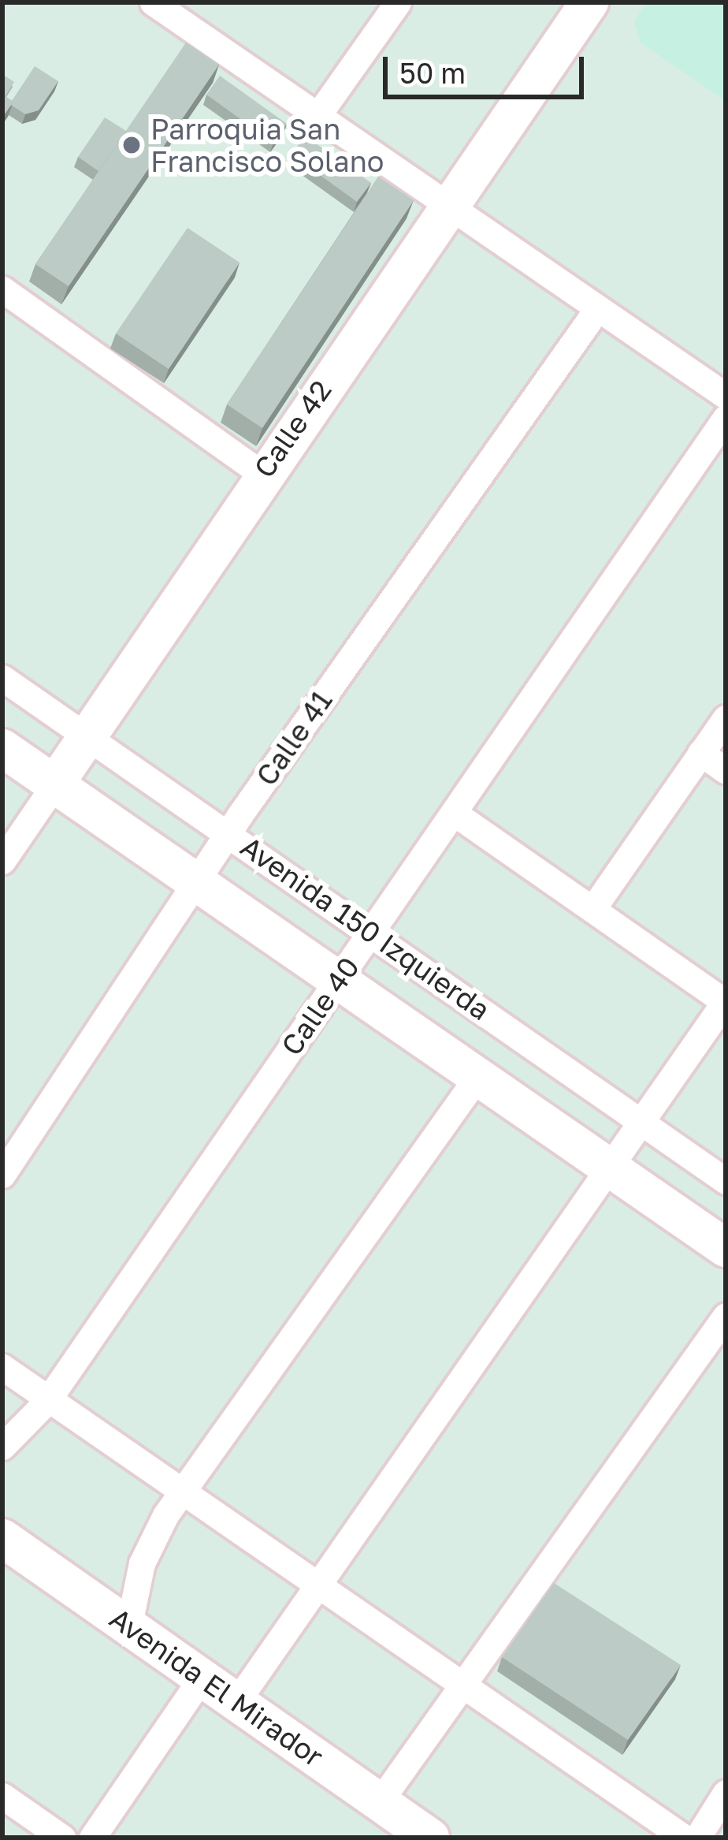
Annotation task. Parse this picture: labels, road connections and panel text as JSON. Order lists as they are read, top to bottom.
{
  "streets": {
    "street": [
      "Calle 42",
      "Calle 41",
      "Avenida 150 Izquierda",
      "Calle 40",
      "Avenida El Mirador"
    ]
  },
  "crossings": [
    ["Calle 42", "Avenida 150 Izquierda"],
    ["Calle 41", "Avenida 150 Izquierda"],
    ["Avenida 150 Izquierda", "Calle 40"]
  ],
  "places": ["Parroquia San Francisco Solano"],
  "scale_bar": "50 m"
}
